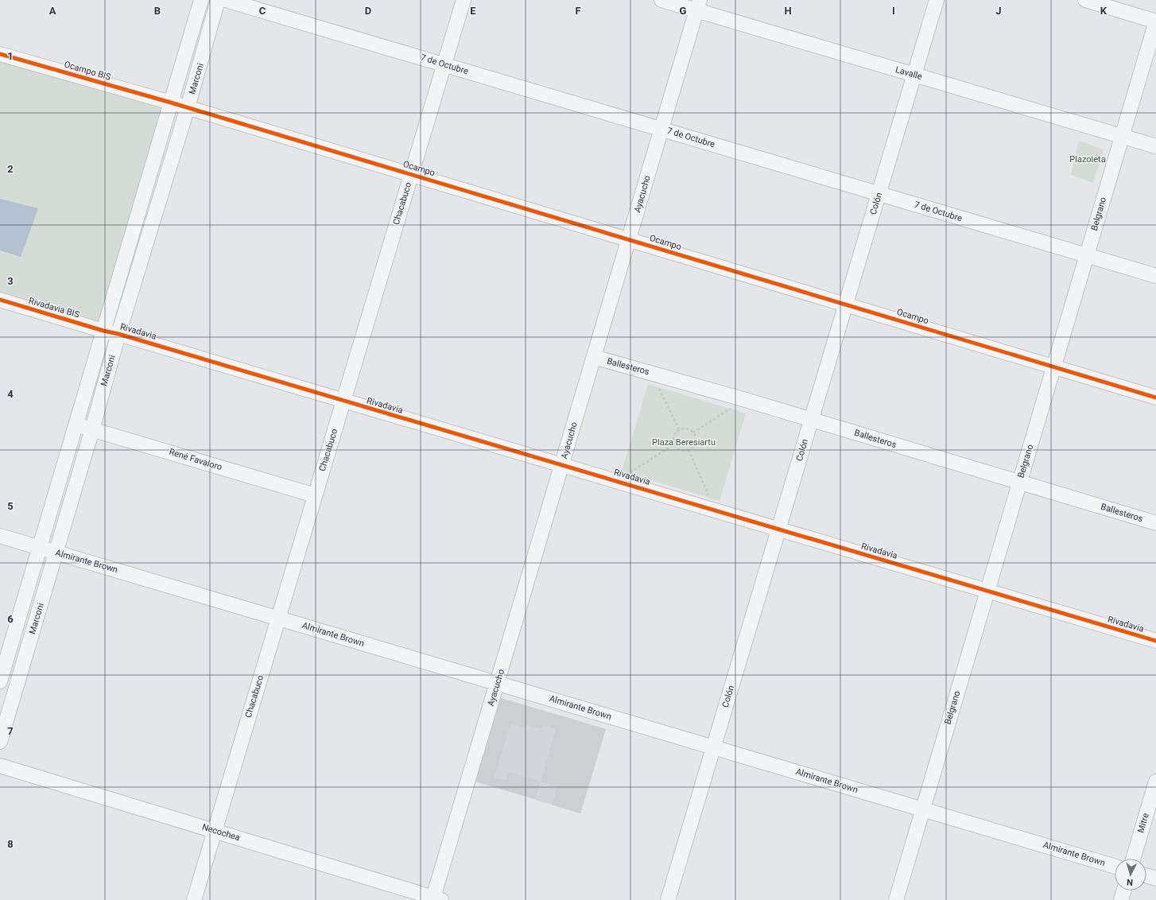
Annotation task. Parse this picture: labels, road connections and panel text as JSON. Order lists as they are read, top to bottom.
{
  "streets": {
    "street": [
      "7 de Octubre",
      "Ocampo BIS",
      "Lavalle",
      "Marconi",
      "Ocampo",
      "Ayacucho",
      "Chacabuco",
      "Colón",
      "Belgrano",
      "Rivadavia BIS",
      "Rivadavia",
      "Ballesteros",
      "René Favaloro",
      "Almirante Brown",
      "Mitre",
      "Necochea"
    ]
  },
  "crossings": [
    ["7 de Octubre", "Ayacucho"],
    ["7 de Octubre", "Chacabuco"],
    ["7 de Octubre", "Colón"],
    ["7 de Octubre", "Belgrano"],
    ["Ocampo BIS", "Marconi"],
    ["Ocampo BIS", "Ocampo"],
    ["Lavalle", "Ayacucho"],
    ["Lavalle", "Colón"],
    ["Lavalle", "Belgrano"],
    ["Marconi", "Ocampo"],
    ["Marconi", "Rivadavia BIS"],
    ["Marconi", "Rivadavia"],
    ["Marconi", "René Favaloro"],
    ["Marconi", "Almirante Brown"],
    ["Ocampo", "Ayacucho"],
    ["Ocampo", "Chacabuco"],
    ["Ocampo", "Colón"],
    ["Ocampo", "Belgrano"],
    ["Ayacucho", "Rivadavia"],
    ["Ayacucho", "Ballesteros"],
    ["Ayacucho", "Almirante Brown"],
    ["Ayacucho", "Necochea"],
    ["Chacabuco", "Rivadavia"],
    ["Chacabuco", "René Favaloro"],
    ["Chacabuco", "Almirante Brown"],
    ["Chacabuco", "Necochea"],
    ["Colón", "Rivadavia"],
    ["Colón", "Ballesteros"],
    ["Colón", "Almirante Brown"],
    ["Belgrano", "Rivadavia"],
    ["Belgrano", "Ballesteros"],
    ["Belgrano", "Almirante Brown"],
    ["Rivadavia BIS", "Rivadavia"]
  ],
  "parks": ["Plazoleta", "Plaza Beresiartu"],
  "north": "bottom",
  "grid": {
    "columns": [
      "A",
      "B",
      "C",
      "D",
      "E",
      "F",
      "G",
      "H",
      "I",
      "J",
      "K"
    ],
    "rows": [
      "1",
      "2",
      "3",
      "4",
      "5",
      "6",
      "7",
      "8"
    ]
  }
}
